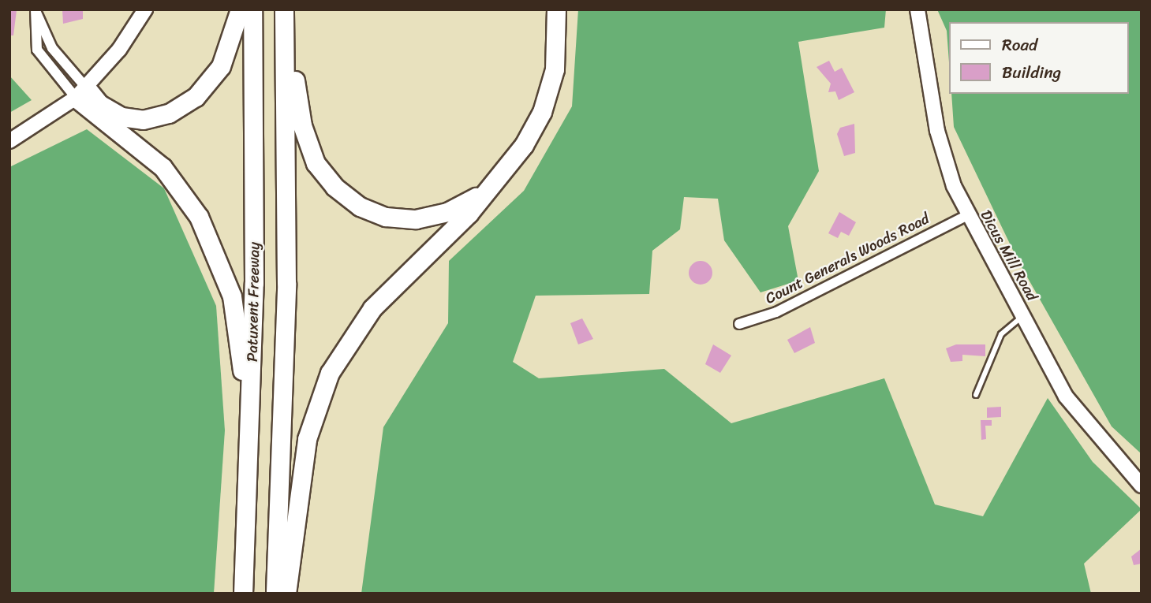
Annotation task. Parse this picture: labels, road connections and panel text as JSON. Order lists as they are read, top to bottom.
{
  "streets": {
    "highway": ["Patuxent Freeway"],
    "street": ["Dicus Mill Road", "Count Generals Woods Road"]
  },
  "crossings": [
    ["Dicus Mill Road", "Count Generals Woods Road"]
  ],
  "legend": ["Road", "Building"]
}
